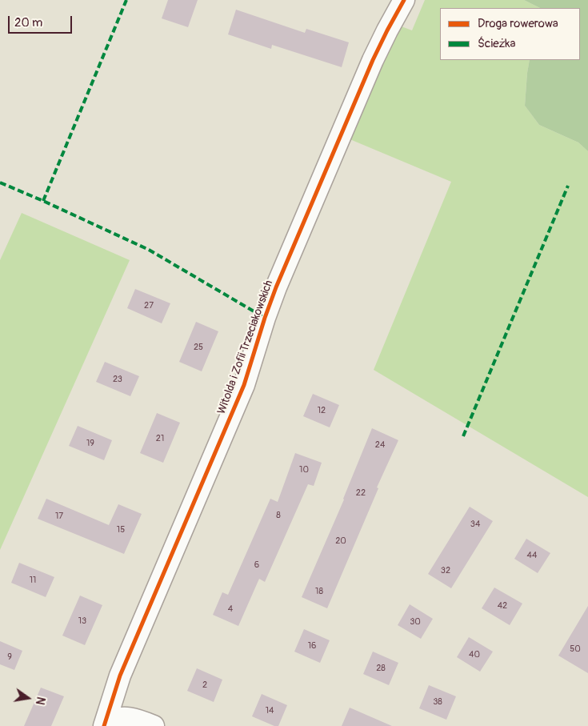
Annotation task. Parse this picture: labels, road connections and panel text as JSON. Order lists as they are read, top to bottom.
{
  "streets": {
    "street": ["Witolda i Zofii Trzeciakowskich"]
  },
  "house_numbers": [
    "27",
    "25",
    "23",
    "12",
    "21",
    "19",
    "24",
    "10",
    "22",
    "8",
    "17",
    "34",
    "15",
    "20",
    "44",
    "6",
    "32",
    "11",
    "18",
    "42",
    "4",
    "13",
    "30",
    "16",
    "50",
    "40",
    "9",
    "28",
    "2",
    "38",
    "14"
  ],
  "legend": ["Droga rowerowa", "Ścieżka"],
  "scale_bar": "20 m",
  "north": "right"
}
